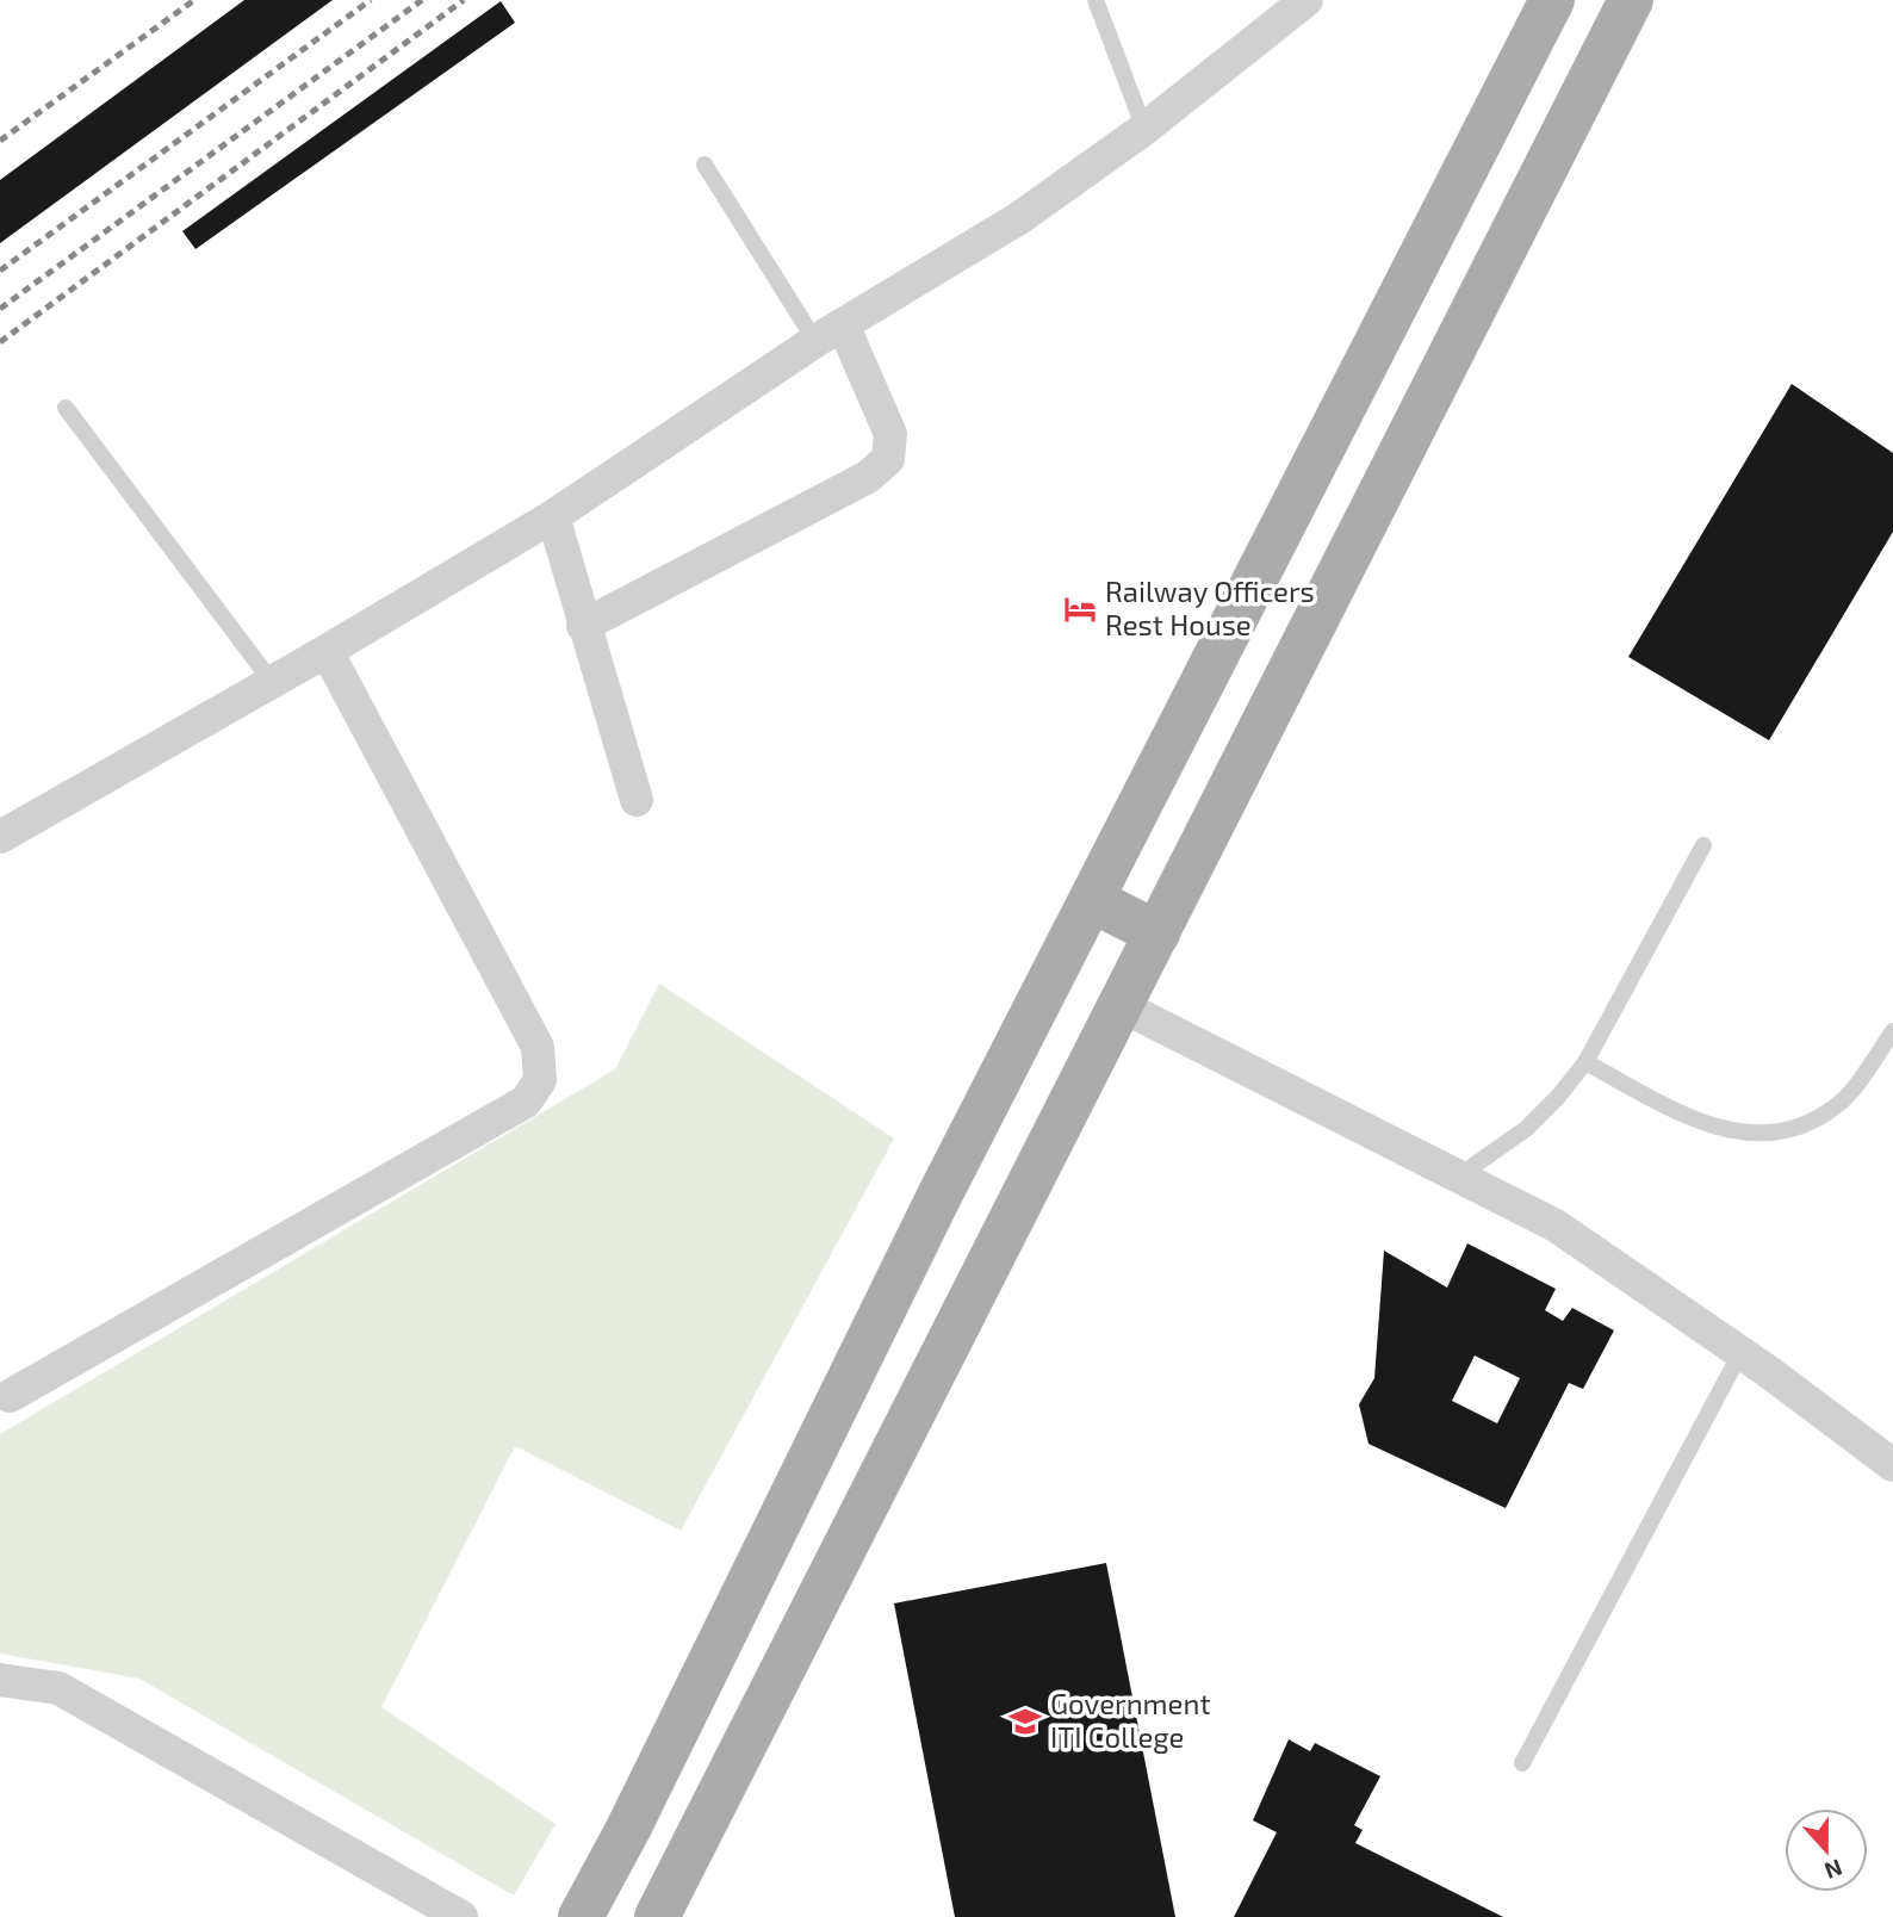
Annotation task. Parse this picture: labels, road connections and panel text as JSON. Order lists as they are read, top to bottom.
{
  "places": {
    "hotel": ["Railway Officers Rest House"],
    "school or university": ["Government ITI College"]
  },
  "north": "bottom"
}
